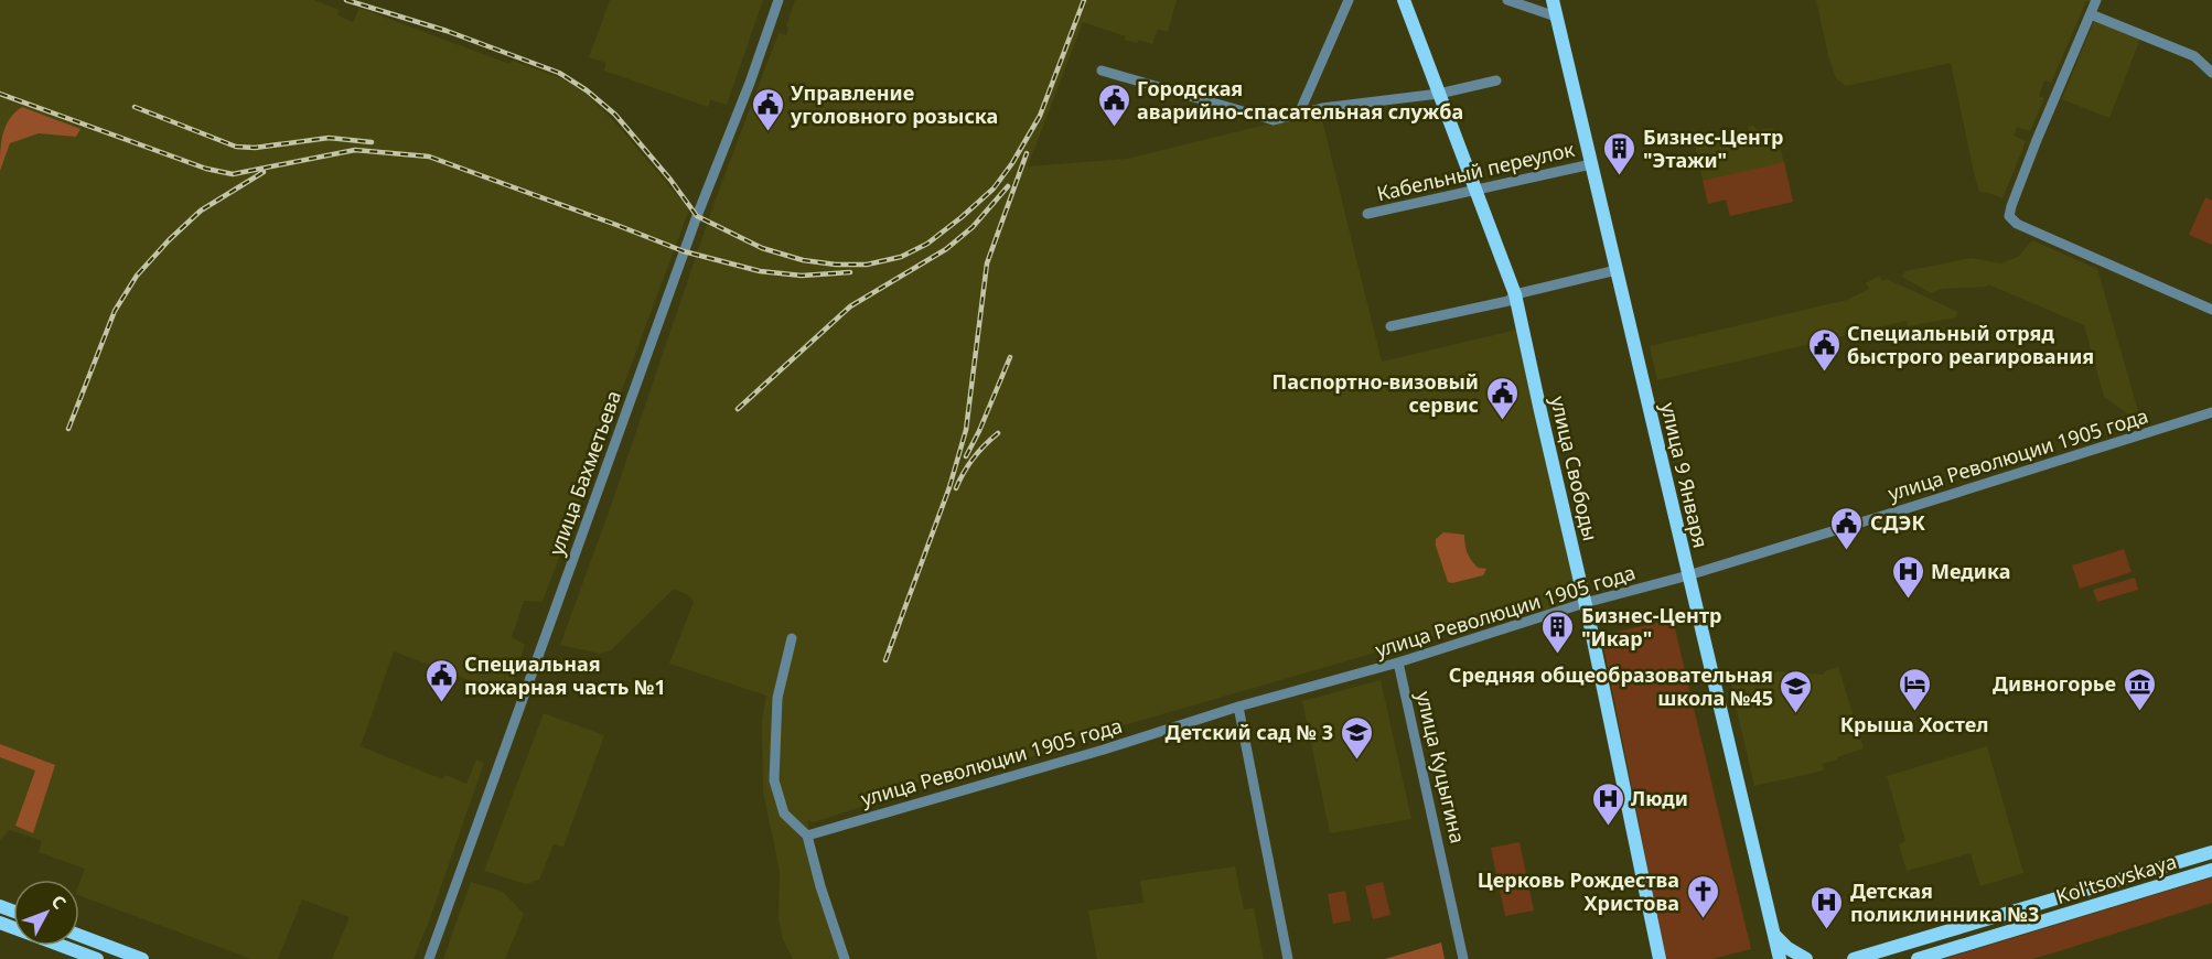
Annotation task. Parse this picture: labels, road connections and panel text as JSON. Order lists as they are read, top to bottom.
{
  "streets": {
    "main road": ["улица Свободы", "улица 9 Января", "Kol'tsovskaya"],
    "street": [
      "Кабельный переулок",
      "улица Революции 1905 года",
      "улица Бахметьева",
      "улица Куцыгина"
    ]
  },
  "crossings": [
    ["Кабельный переулок", "улица Свободы"],
    ["Кабельный переулок", "улица 9 Января"],
    ["улица Революции 1905 года", "улица Свободы"],
    ["улица Революции 1905 года", "улица 9 Января"],
    ["улица Революции 1905 года", "улица Куцыгина"]
  ],
  "places": {
    "public building": [
      "Городская аварийно-спасательная служба",
      "Управление уголовного розыска",
      "Специальный отряд быстрого реагирования",
      "Паспортно-визовый сервис",
      "СДЭК",
      "Специальная пожарная часть №1"
    ],
    "building": ["Бизнес-Центр \"Этажи\"", "Бизнес-Центр \"Икар\""],
    "hospital": ["Медика", "Люди", "Детская поликлинника №3"],
    "hotel": ["Крыша Хостел"],
    "museum": ["Дивногорье"],
    "school or university": ["Средняя общеобразовательная школа №45", "Детский сад № 3"],
    "church": ["Церковь Рождества Христова"]
  },
  "north": "top right"
}
